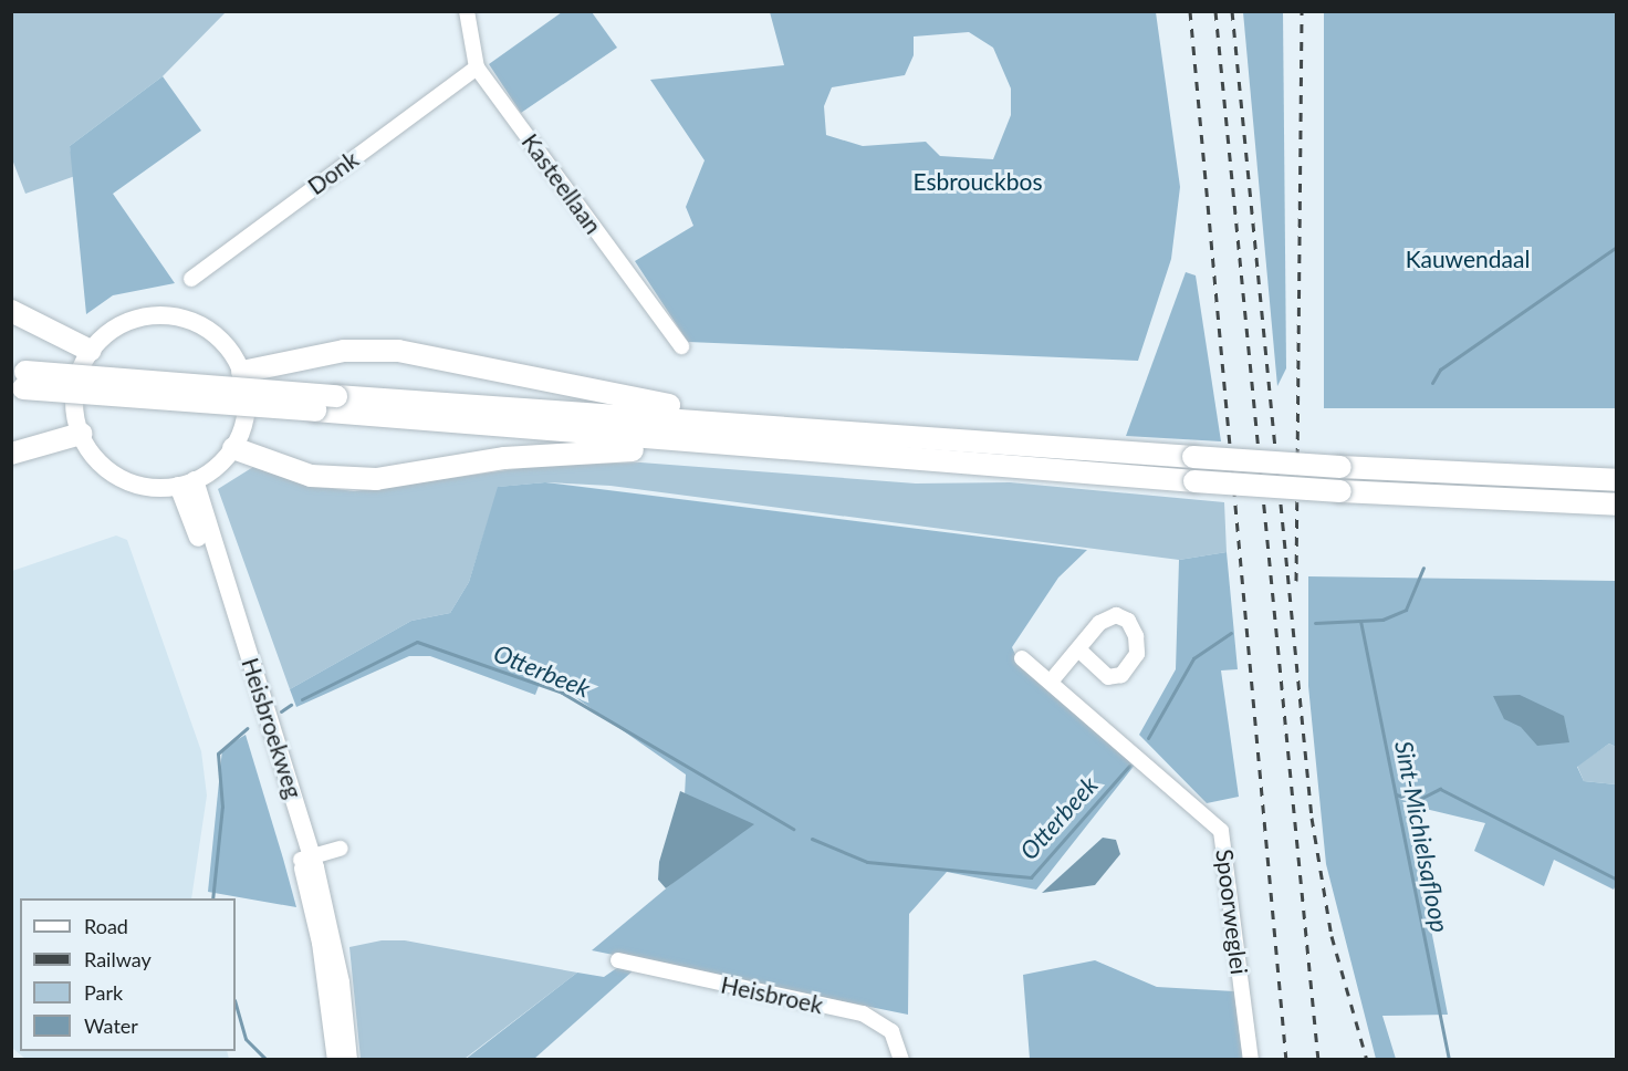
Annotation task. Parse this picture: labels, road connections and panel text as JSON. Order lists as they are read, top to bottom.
{
  "streets": {
    "main road": ["Heisbroekweg"],
    "street": [
      "Donk",
      "Kasteellaan",
      "Spoorweglei",
      "Heisbroek"
    ]
  },
  "crossings": [
    ["Donk", "Kasteellaan"]
  ],
  "water": ["Otterbeek", "Sint-Michielsafloop"],
  "parks": ["Esbrouckbos", "Kauwendaal"],
  "legend": [
    "Road",
    "Railway",
    "Park",
    "Water"
  ]
}
